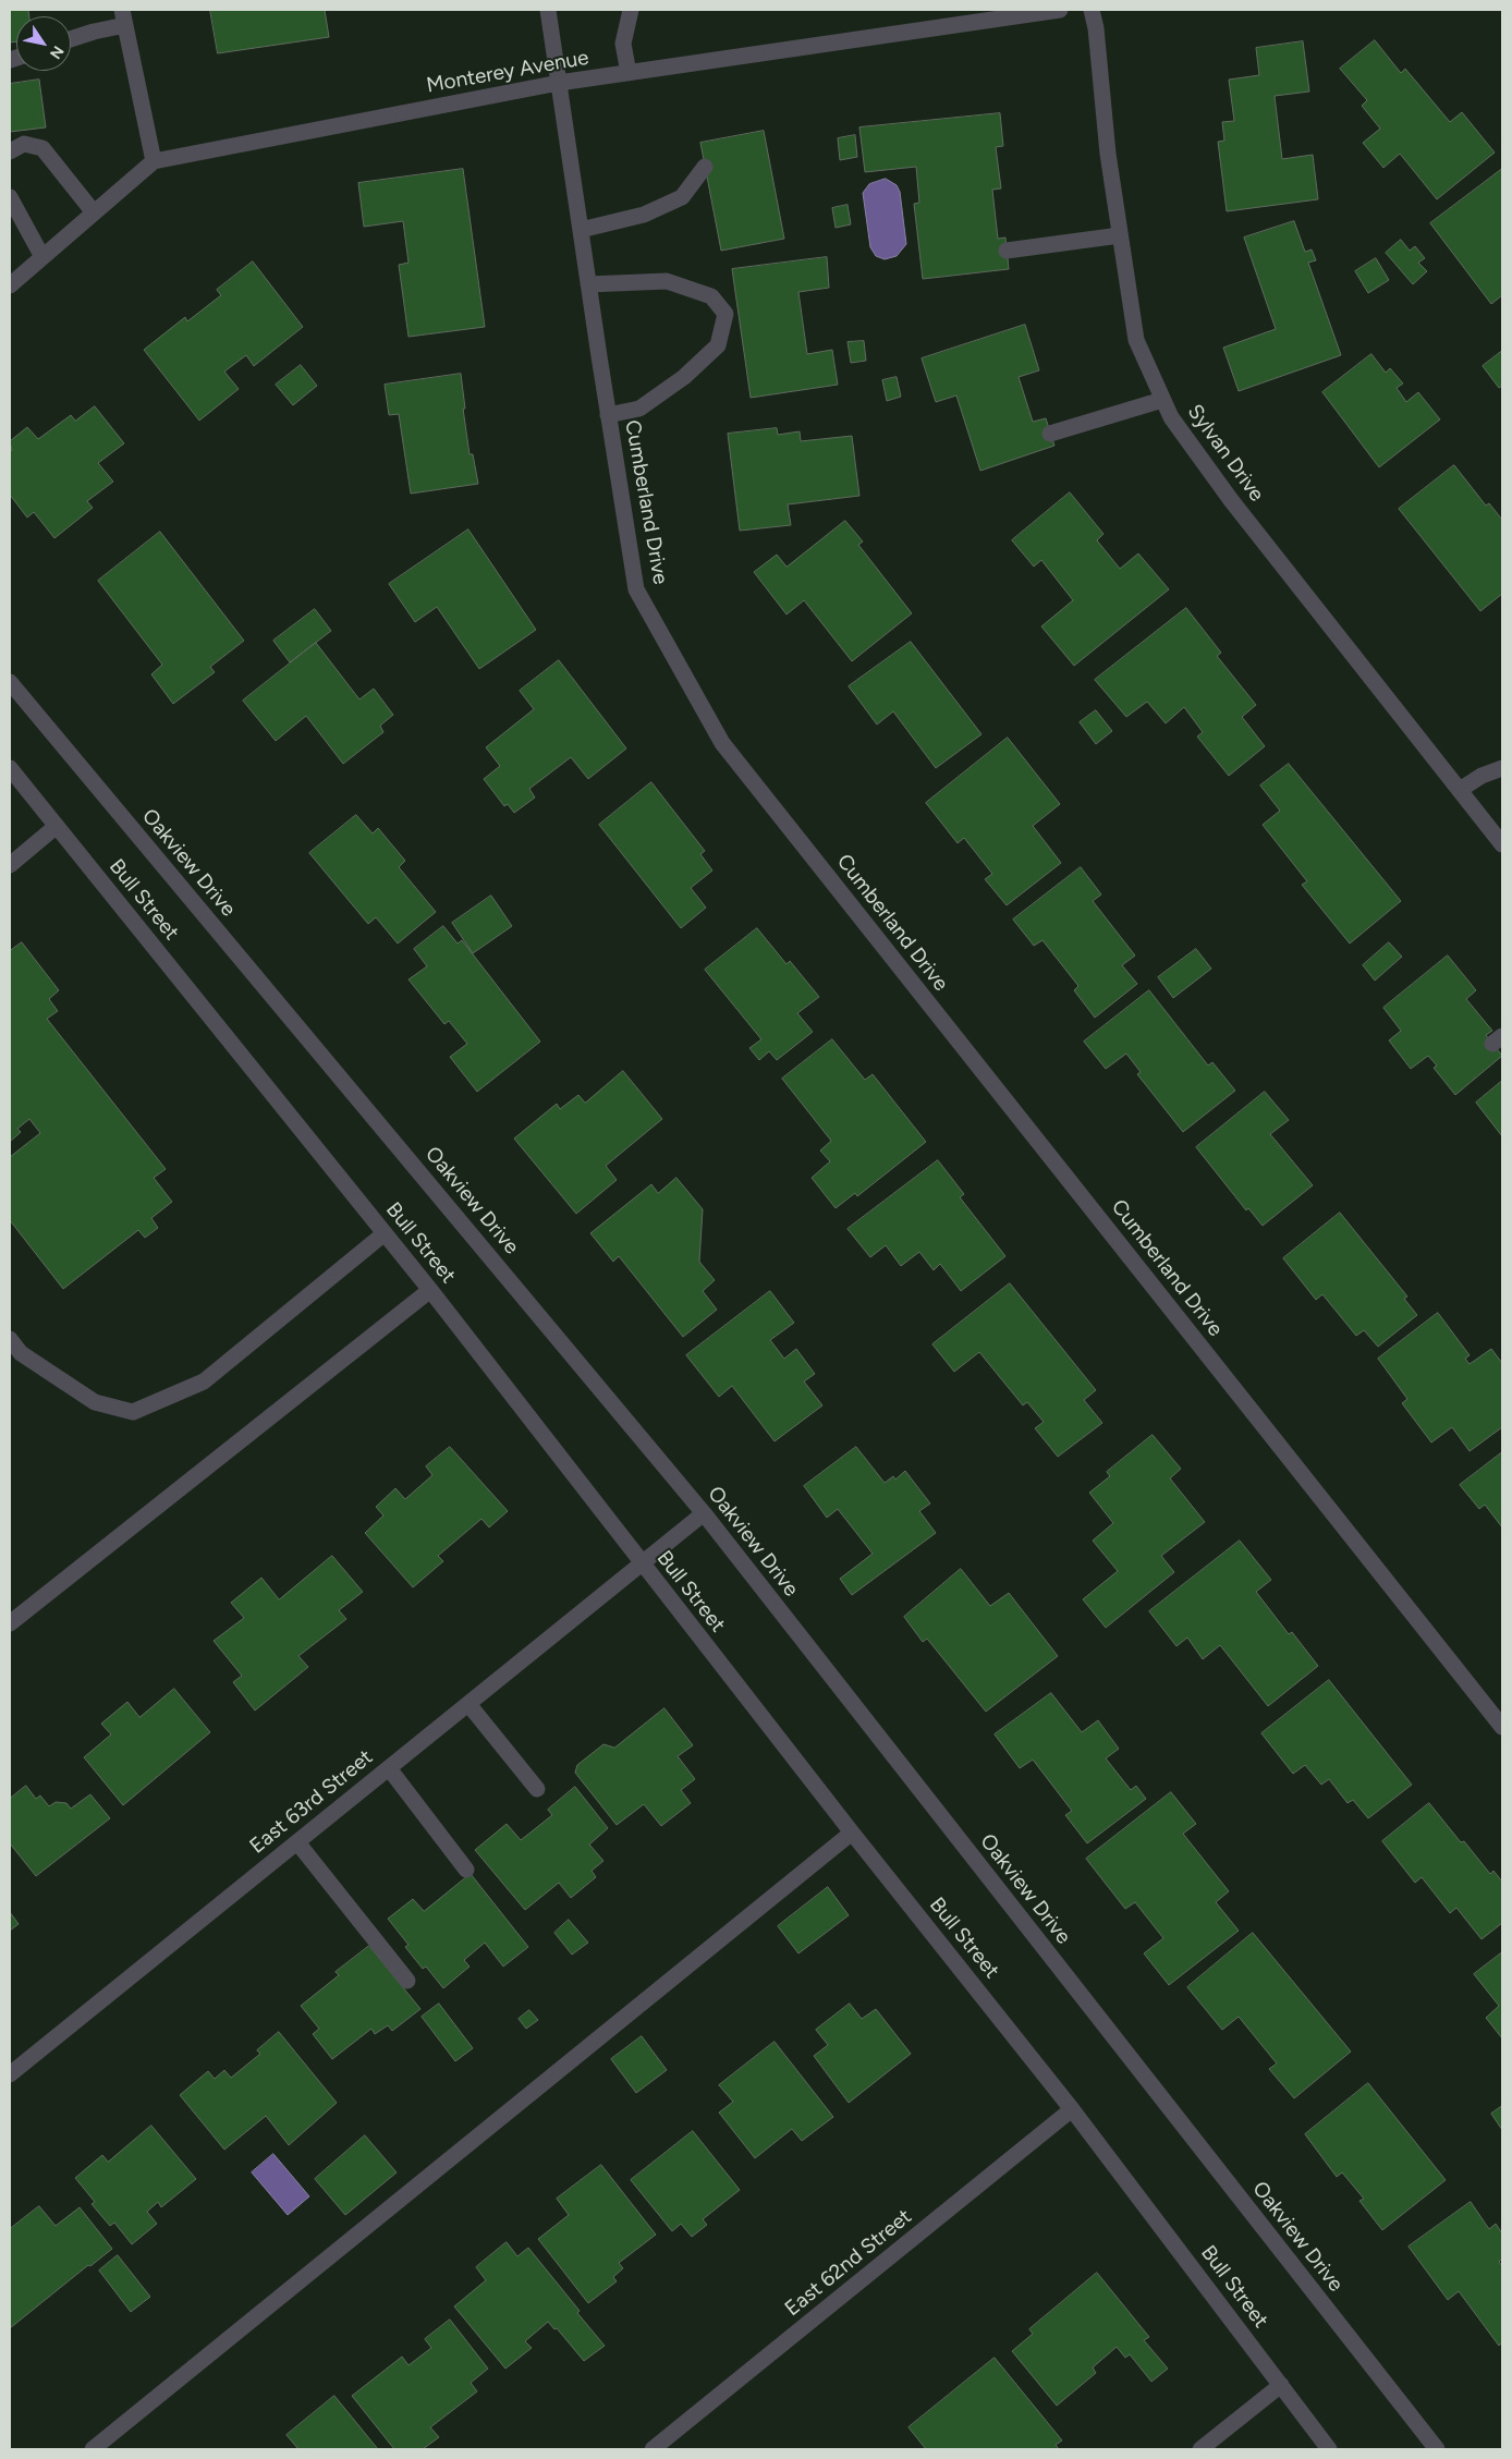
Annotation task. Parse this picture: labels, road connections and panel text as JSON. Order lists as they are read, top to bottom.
{
  "streets": {
    "street": [
      "Monterey Avenue",
      "Sylvan Drive",
      "Cumberland Drive",
      "Oakview Drive",
      "Bull Street",
      "East 63rd Street",
      "East 62nd Street"
    ]
  },
  "crossings": [
    ["Monterey Avenue", "Cumberland Drive"],
    ["Oakview Drive", "East 63rd Street"],
    ["Bull Street", "East 63rd Street"],
    ["Bull Street", "East 62nd Street"]
  ],
  "north": "bottom right"
}
